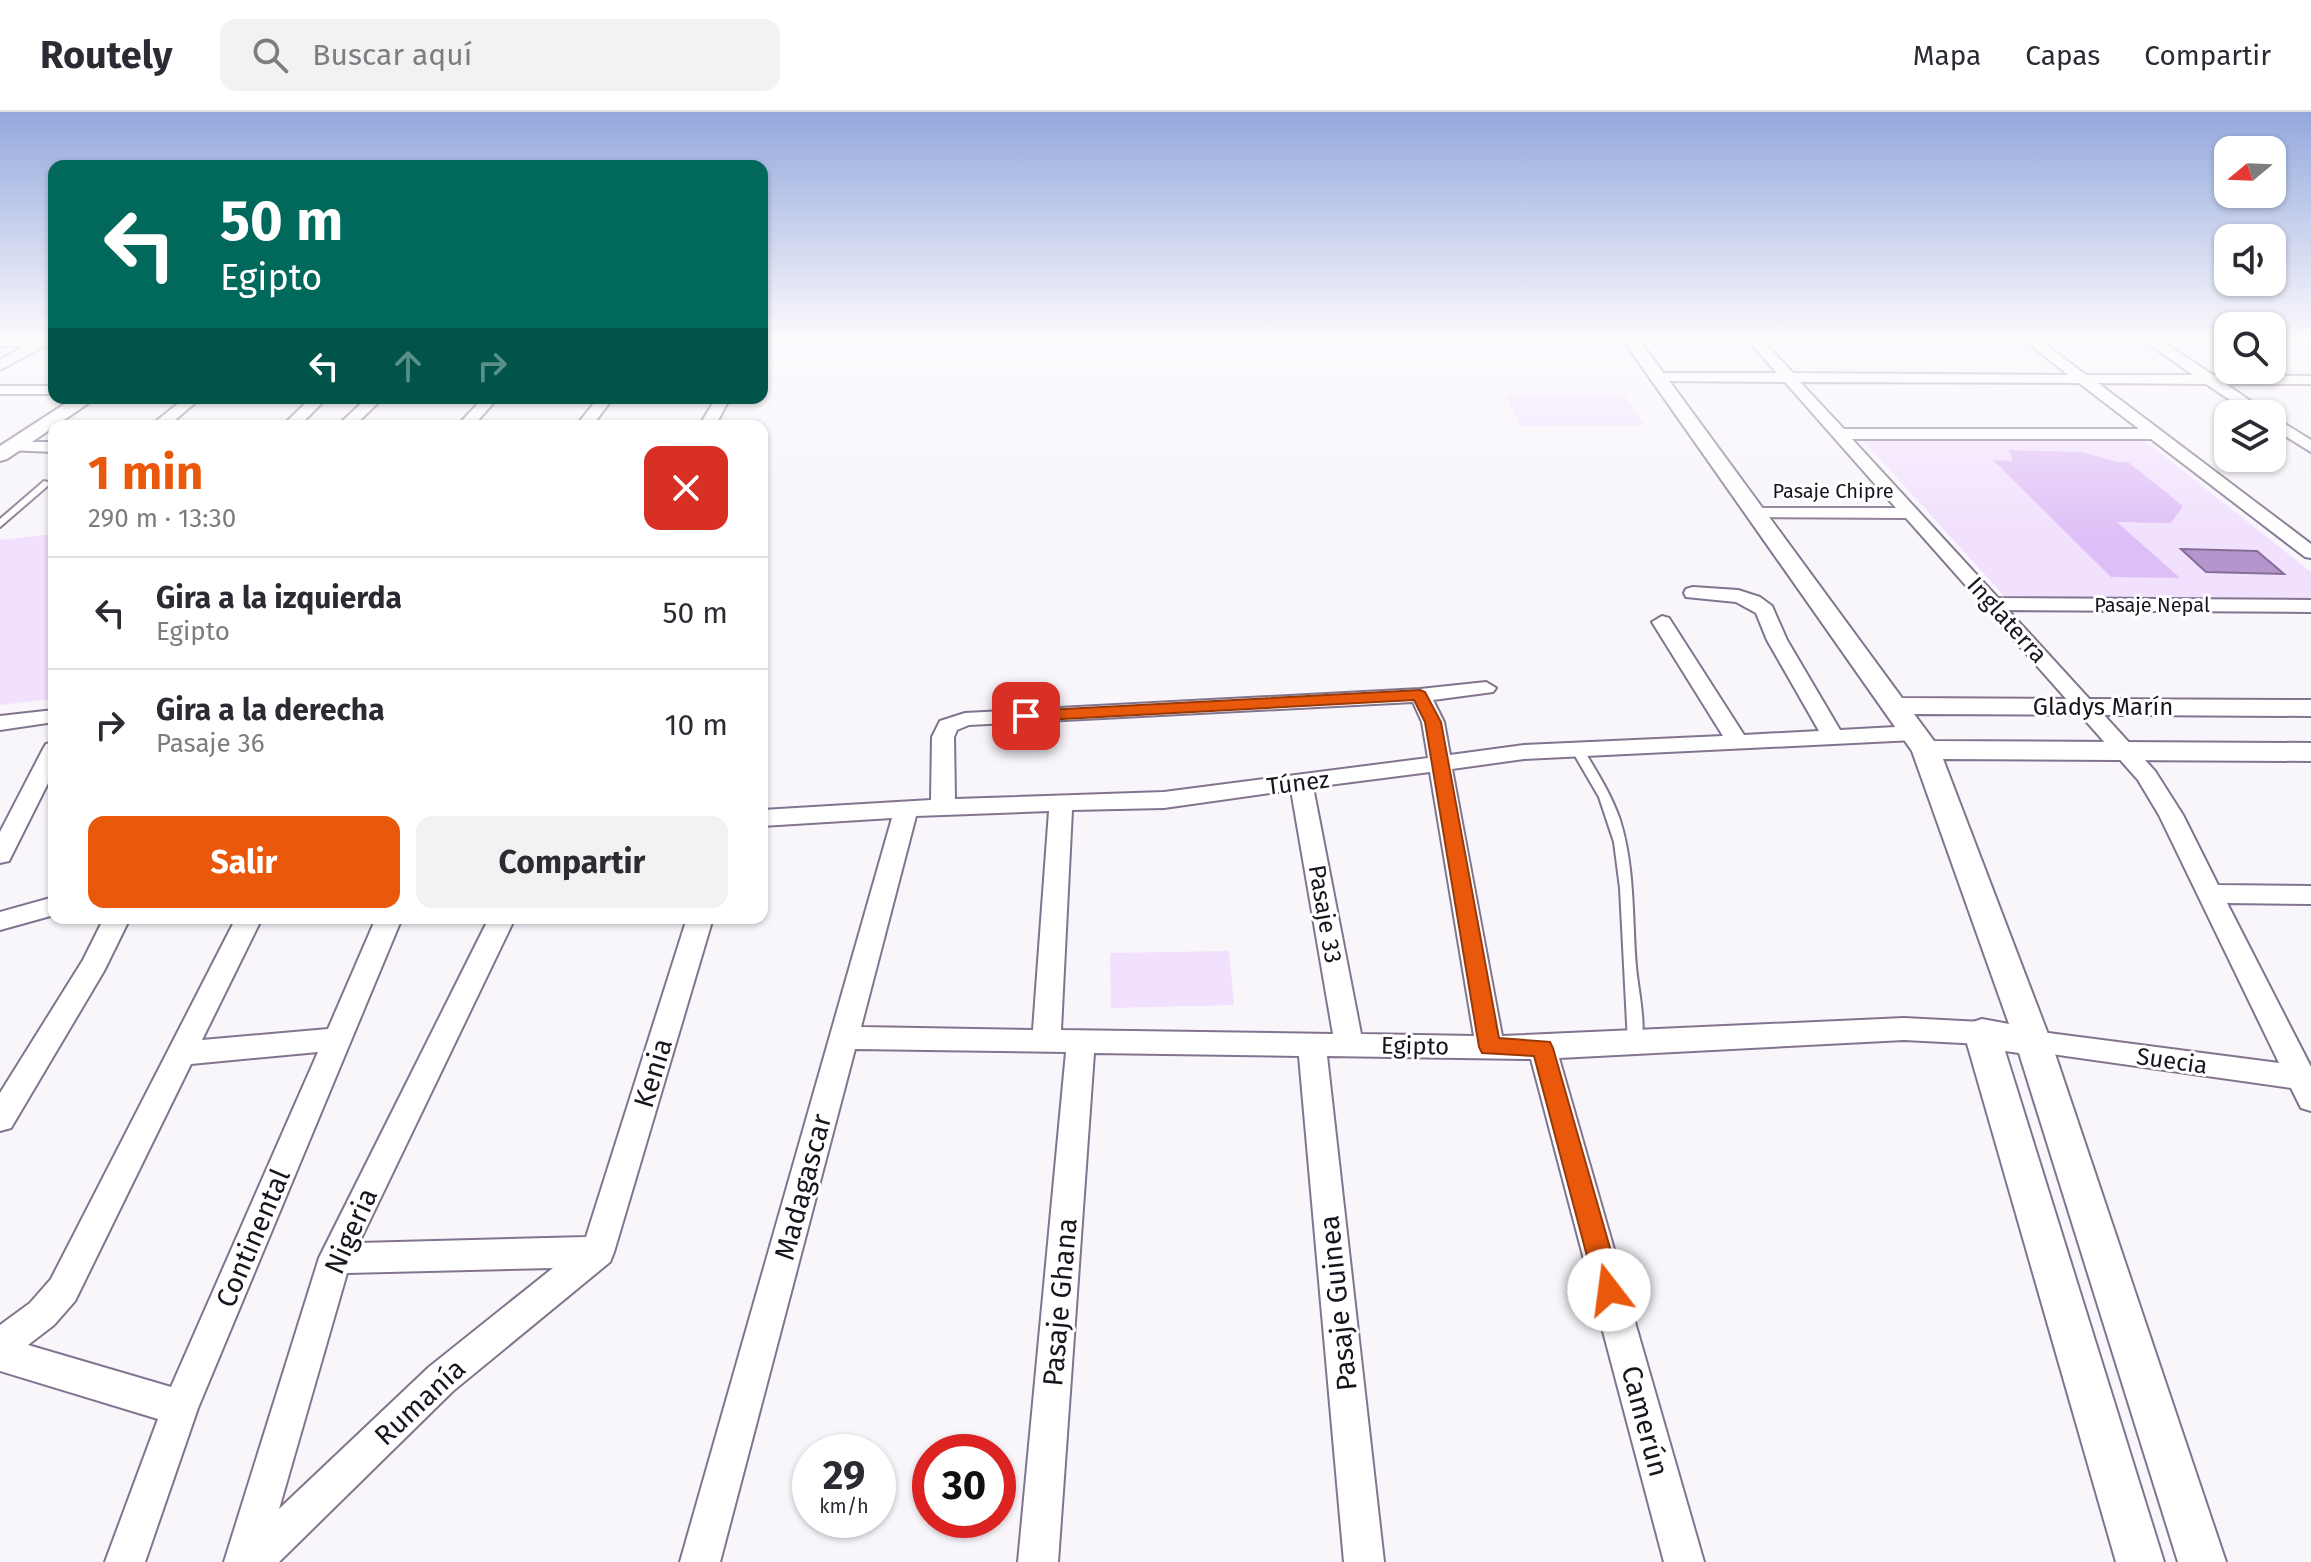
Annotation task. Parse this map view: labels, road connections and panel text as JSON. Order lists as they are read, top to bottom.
{
  "streets": {
    "street": [
      "Pasaje Chipre",
      "Pasaje Nepal",
      "Inglaterra",
      "Gladys Marín",
      "Túnez",
      "Pasaje 33",
      "Egipto",
      "Suecia",
      "Kenia",
      "Madagascar",
      "Nigeria",
      "Continental",
      "Pasaje Ghana",
      "Pasaje Guinea",
      "Rumanía",
      "Camerún"
    ]
  },
  "crossings": [
    ["Pasaje Chipre", "Inglaterra"],
    ["Pasaje Nepal", "Inglaterra"],
    ["Inglaterra", "Gladys Marín"],
    ["Inglaterra", "Suecia"],
    ["Gladys Marín", "Túnez"],
    ["Túnez", "Pasaje 33"],
    ["Túnez", "Madagascar"],
    ["Pasaje 33", "Egipto"],
    ["Egipto", "Suecia"],
    ["Egipto", "Madagascar"],
    ["Egipto", "Pasaje Ghana"],
    ["Egipto", "Pasaje Guinea"],
    ["Egipto", "Camerún"],
    ["Kenia", "Rumanía"]
  ],
  "north": "left",
  "page": {
    "header": "Routely",
    "search": "Buscar aquí",
    "nav": ["Mapa", "Capas", "Compartir"],
    "turn": ["50 m", "Egipto"],
    "heading": ["1 min", "290 m · 13:30"],
    "list": [
      {
        "name": "Gira a la izquierda",
        "note": "Egipto",
        "value": "50 m"
      },
      {
        "name": "Gira a la derecha",
        "note": "Pasaje 36",
        "value": "10 m"
      }
    ],
    "buttons": ["Salir", "Compartir"],
    "speed": "29 km/h",
    "limit": "30"
  }
}
